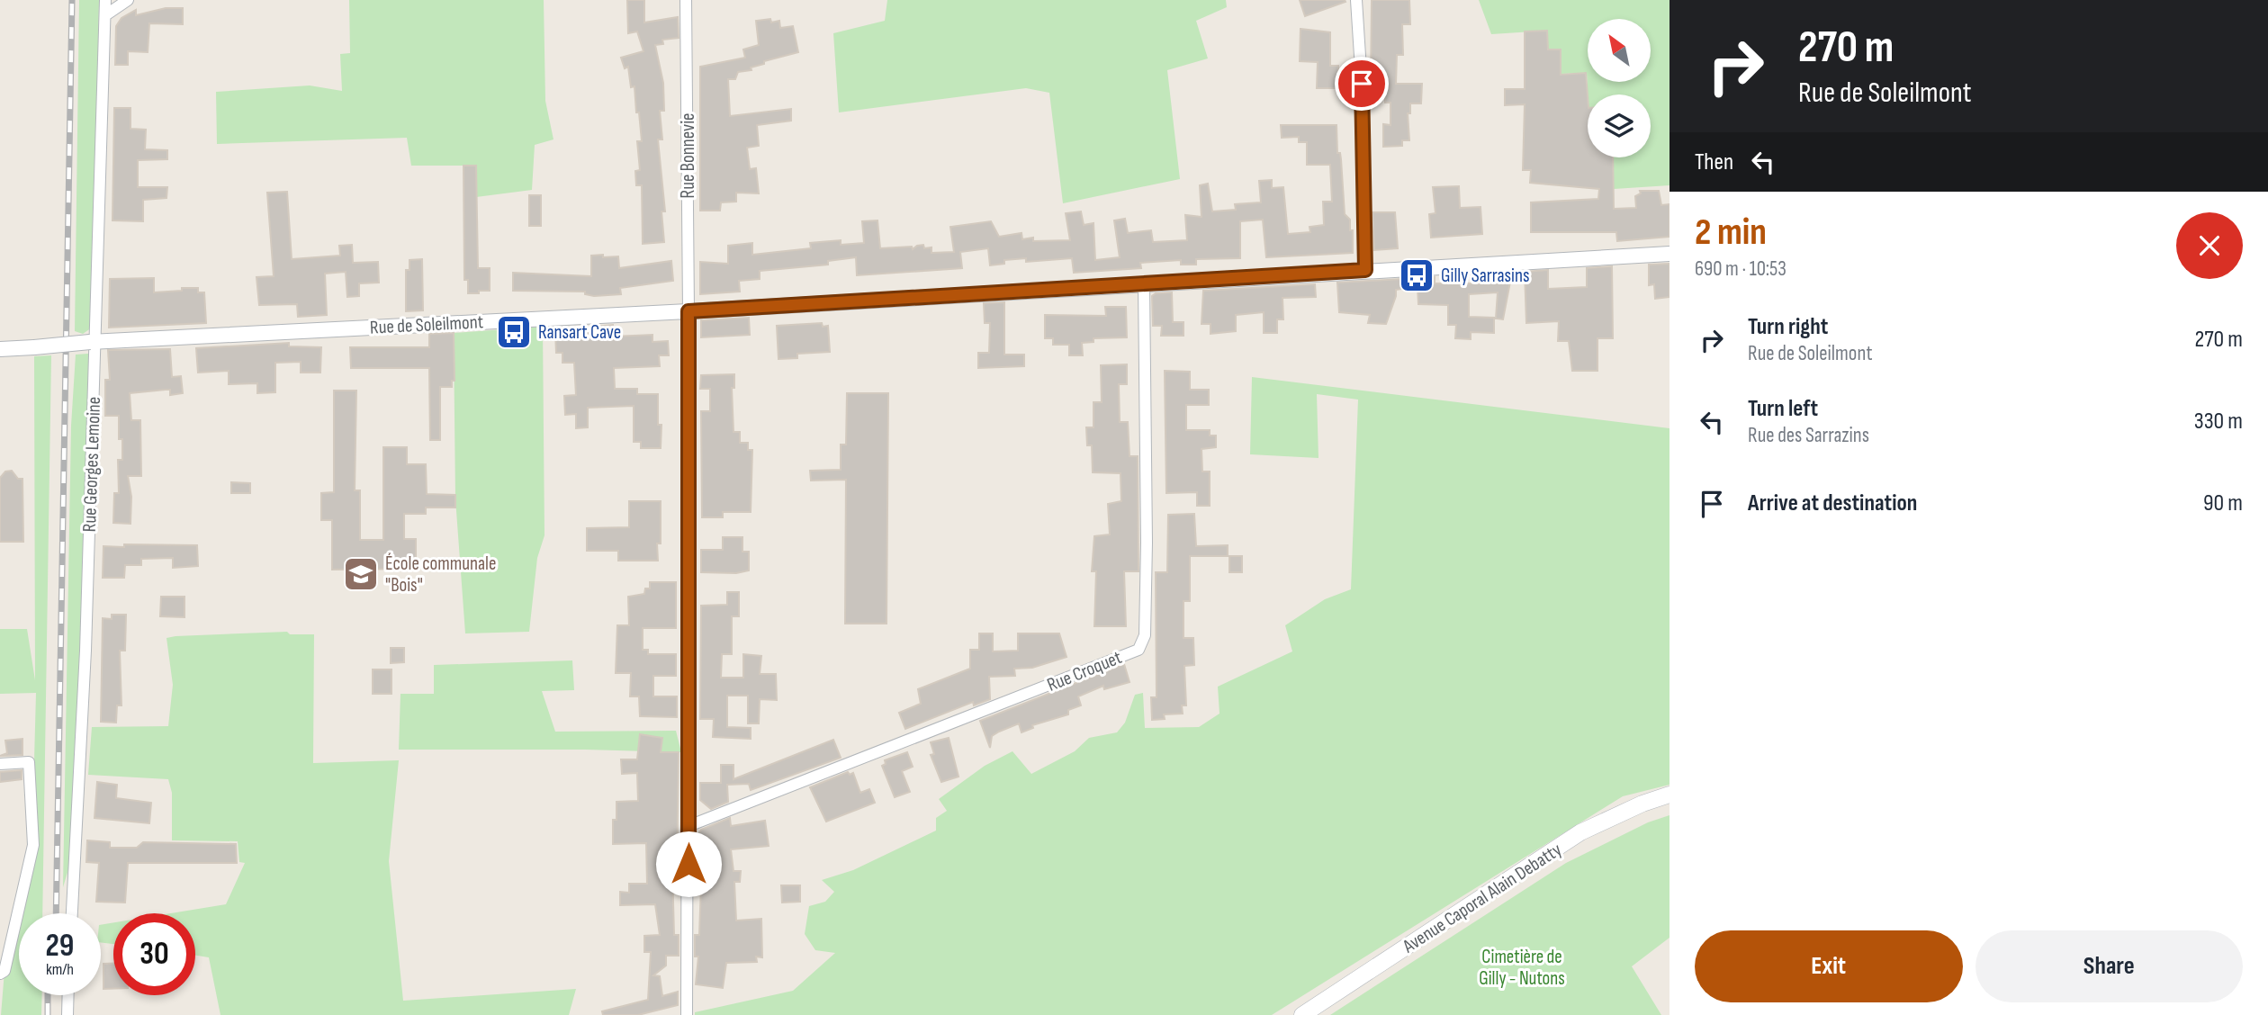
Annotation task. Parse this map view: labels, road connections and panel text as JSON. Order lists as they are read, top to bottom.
{
  "streets": {
    "main road": ["Avenue Caporal Alain Debatty"],
    "street": [
      "Rue Bonnevie",
      "Rue de Soleilmont",
      "Rue Georges Lemoine",
      "Rue Croquet"
    ]
  },
  "crossings": [
    ["Rue Bonnevie", "Rue de Soleilmont"],
    ["Rue Bonnevie", "Rue Croquet"],
    ["Rue de Soleilmont", "Rue Georges Lemoine"],
    ["Rue de Soleilmont", "Rue Croquet"]
  ],
  "parks": ["Cimetière de Gilly - Nutons"],
  "places": {
    "bus stop": ["Gilly Sarrasins", "Ransart Cave"],
    "school or university": ["École communale \"Bois\""]
  },
  "north": "top left",
  "page": {
    "turn": ["270 m", "Rue de Soleilmont"],
    "then": "Then",
    "heading": ["2 min", "690 m · 10:53"],
    "list": [
      {
        "name": "Turn right",
        "note": "Rue de Soleilmont",
        "value": "270 m"
      },
      {
        "name": "Turn left",
        "note": "Rue des Sarrazins",
        "value": "330 m"
      },
      {
        "name": "Arrive at destination",
        "value": "90 m"
      }
    ],
    "speed": "29 km/h",
    "limit": "30",
    "buttons": ["Exit", "Share"]
  }
}
